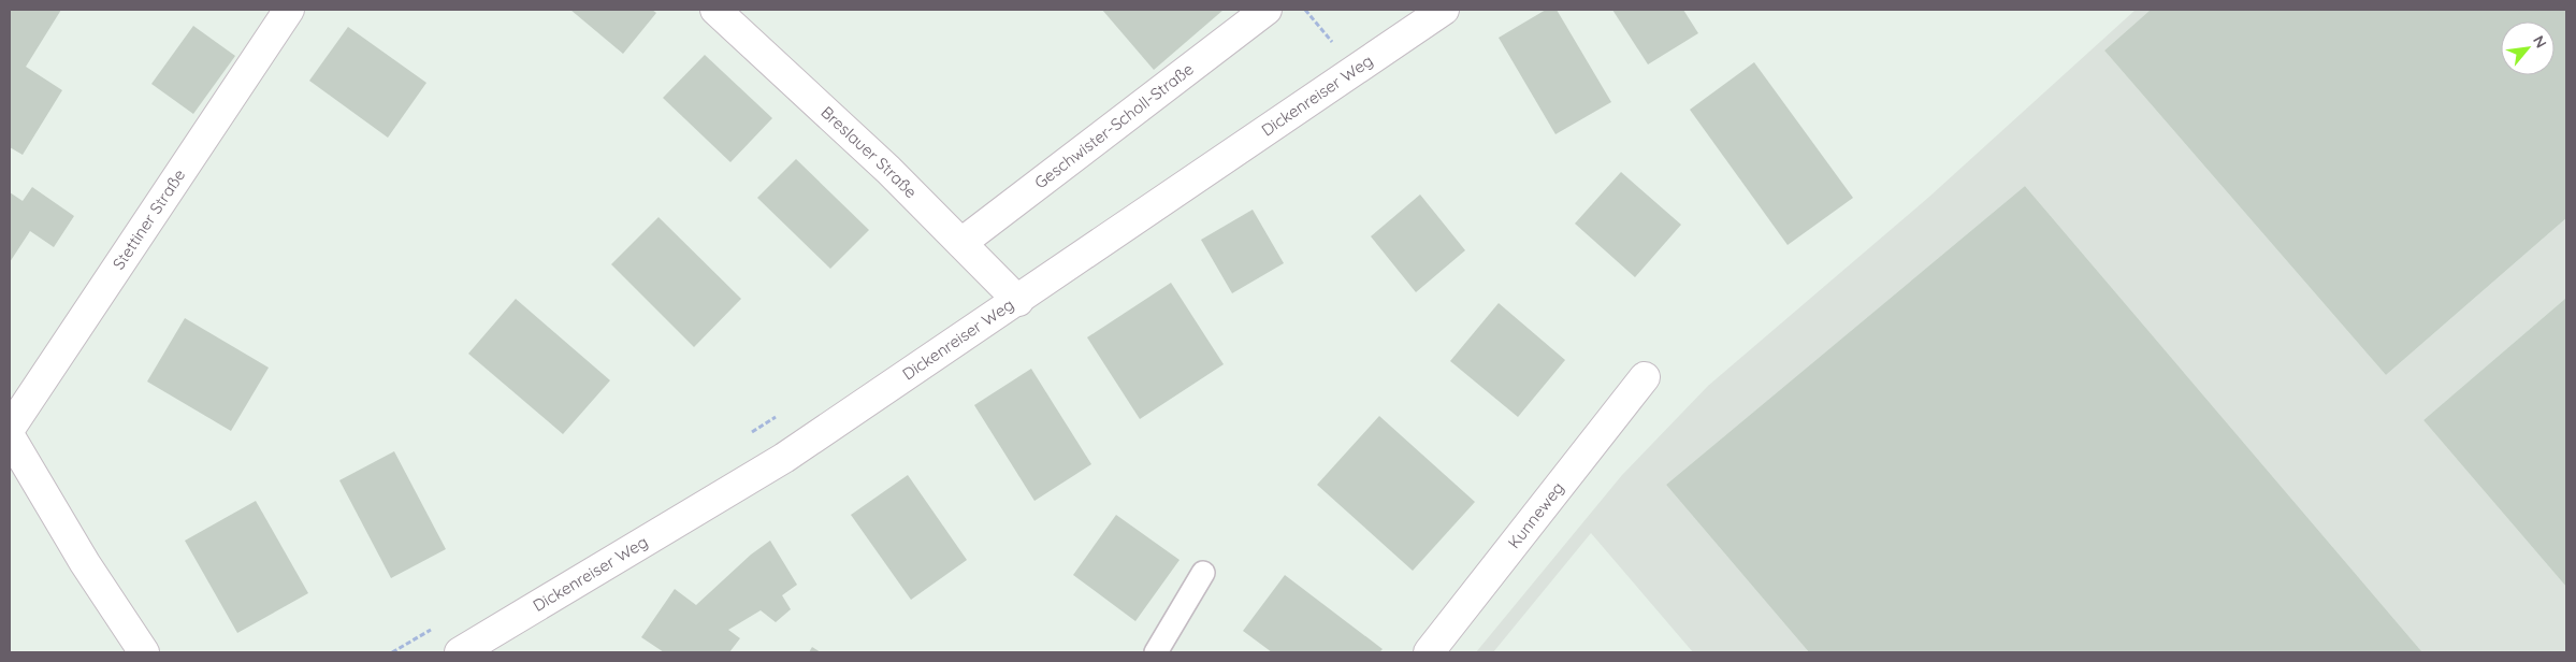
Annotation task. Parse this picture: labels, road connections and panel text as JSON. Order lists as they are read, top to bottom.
{
  "streets": {
    "street": [
      "Dickenreiser Weg",
      "Geschwister-Scholl-Straße",
      "Breslauer Straße",
      "Stettiner Straße",
      "Kunneweg"
    ]
  },
  "crossings": [
    ["Dickenreiser Weg", "Breslauer Straße"],
    ["Geschwister-Scholl-Straße", "Breslauer Straße"]
  ],
  "north": "top right"
}
